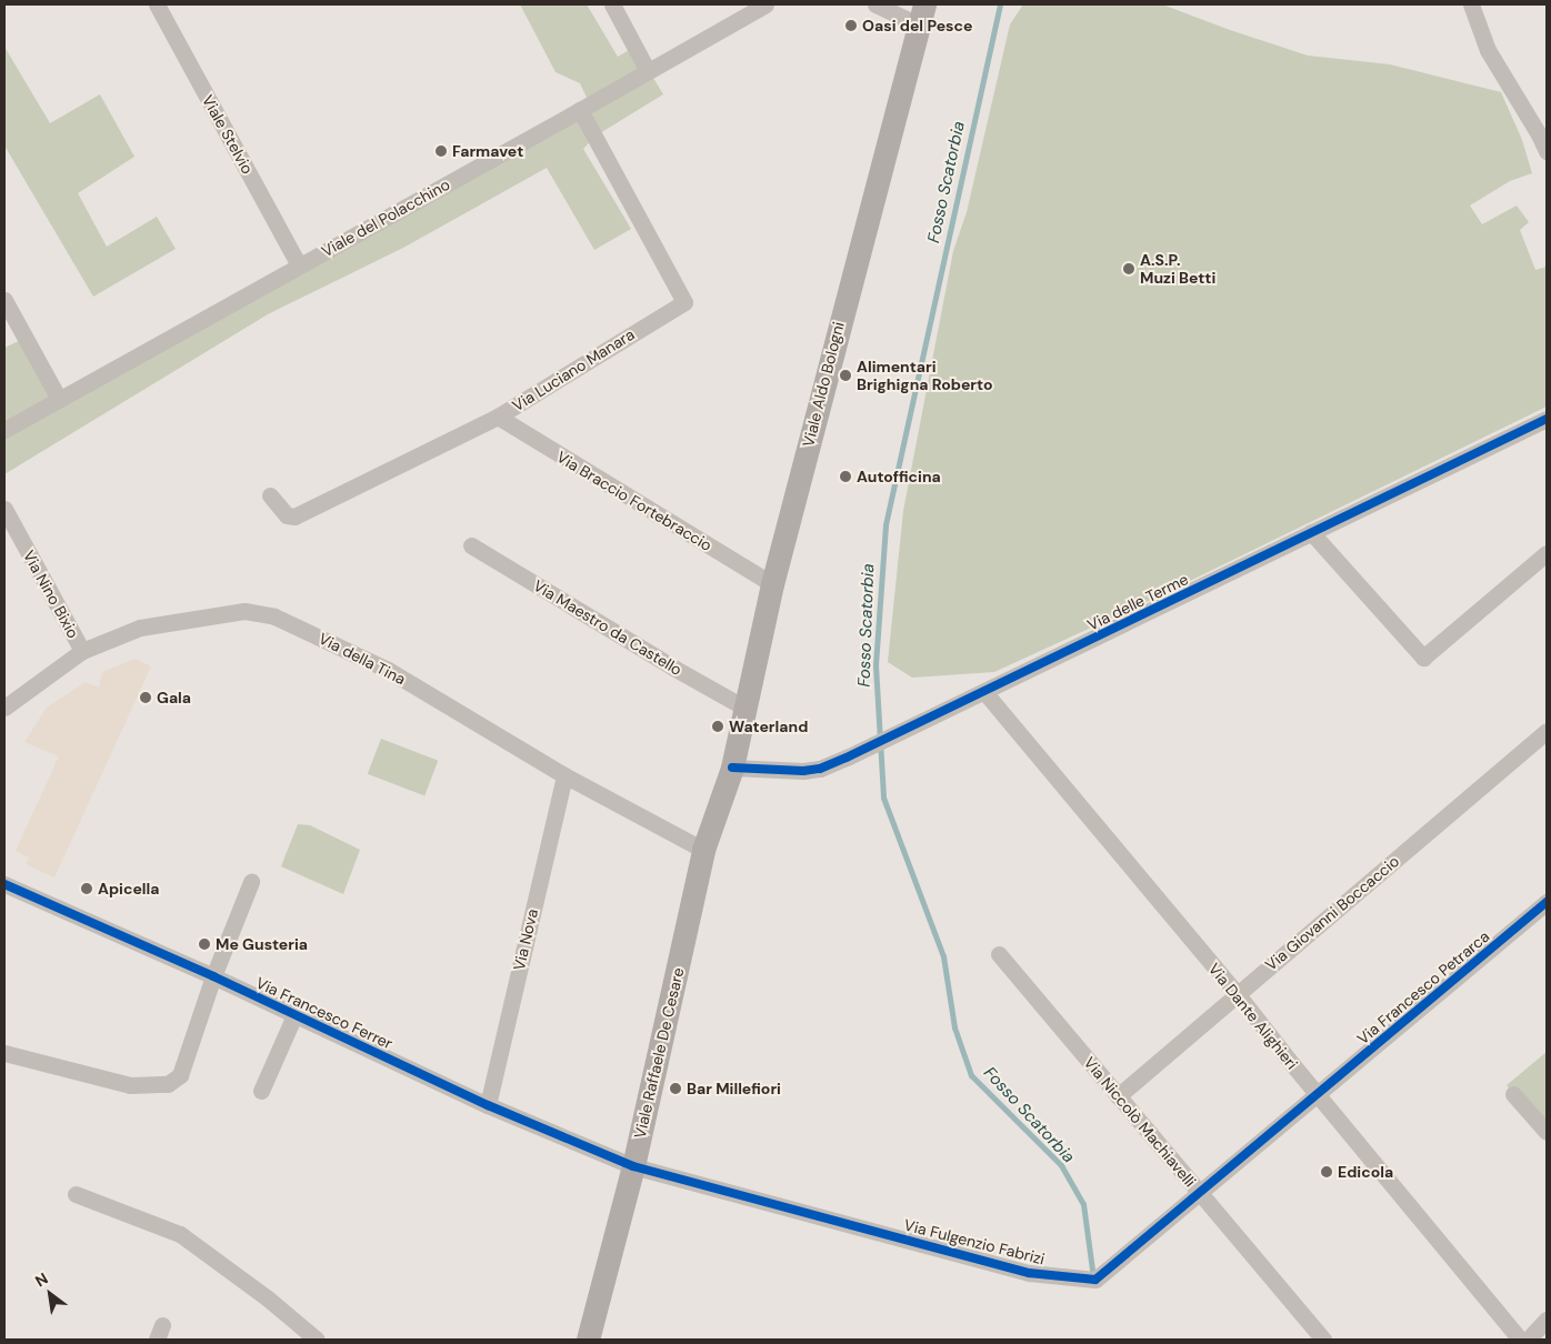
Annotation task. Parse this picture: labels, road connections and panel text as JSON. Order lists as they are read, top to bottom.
{
  "streets": {
    "main road": ["Viale Aldo Bologni", "Viale Raffaele De Cesare"],
    "street": [
      "Viale Stelvio",
      "Viale del Polacchino",
      "Via Luciano Manara",
      "Via Braccio Fortebraccio",
      "Via Nino Bixio",
      "Via delle Terme",
      "Via Maestro da Castello",
      "Via della Tina",
      "Via Giovanni Boccaccio",
      "Via Nova",
      "Via Francesco Petrarca",
      "Via Francesco Ferrer",
      "Via Dante Alighieri",
      "Via Niccolò Machiavelli",
      "Via Fulgenzio Fabrizi"
    ]
  },
  "crossings": [
    ["Viale Stelvio", "Viale del Polacchino"],
    ["Viale del Polacchino", "Via Luciano Manara"],
    ["Via Luciano Manara", "Via Braccio Fortebraccio"],
    ["Viale Aldo Bologni", "Via Braccio Fortebraccio"],
    ["Viale Aldo Bologni", "Via delle Terme"],
    ["Viale Aldo Bologni", "Via Maestro da Castello"],
    ["Viale Aldo Bologni", "Viale Raffaele De Cesare"],
    ["Via Nino Bixio", "Via della Tina"],
    ["Via delle Terme", "Via Dante Alighieri"],
    ["Via delle Terme", "Viale Raffaele De Cesare"],
    ["Via della Tina", "Via Nova"],
    ["Via della Tina", "Viale Raffaele De Cesare"],
    ["Via Giovanni Boccaccio", "Via Dante Alighieri"],
    ["Via Giovanni Boccaccio", "Via Niccolò Machiavelli"],
    ["Via Nova", "Via Francesco Ferrer"],
    ["Via Francesco Petrarca", "Via Dante Alighieri"],
    ["Via Francesco Petrarca", "Via Fulgenzio Fabrizi"],
    ["Via Francesco Ferrer", "Viale Raffaele De Cesare"],
    ["Via Francesco Ferrer", "Via Fulgenzio Fabrizi"],
    ["Via Dante Alighieri", "Via Fulgenzio Fabrizi"],
    ["Viale Raffaele De Cesare", "Via Fulgenzio Fabrizi"],
    ["Via Niccolò Machiavelli", "Via Fulgenzio Fabrizi"]
  ],
  "water": ["Fosso Scatorbia"],
  "places": [
    "Oasi del Pesce",
    "Farmavet",
    "A.S.P. Muzi Betti",
    "Alimentari Brighigna Roberto",
    "Autofficina",
    "Gala",
    "Waterland",
    "Apicella",
    "Me Gusteria",
    "Bar Millefiori",
    "Edicola"
  ],
  "north": "top left"
}
